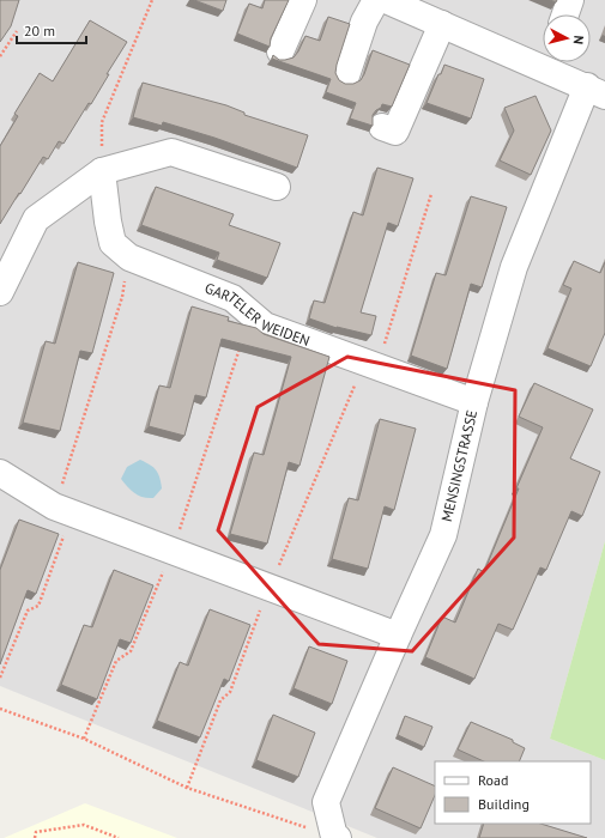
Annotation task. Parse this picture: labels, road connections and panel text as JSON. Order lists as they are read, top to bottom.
{
  "streets": {
    "street": ["GARTELER WEIDEN", "MENSINGSTRASSE"]
  },
  "crossings": [
    ["GARTELER WEIDEN", "MENSINGSTRASSE"]
  ],
  "legend": ["Road", "Building"],
  "scale_bar": "20 m",
  "north": "right"
}
